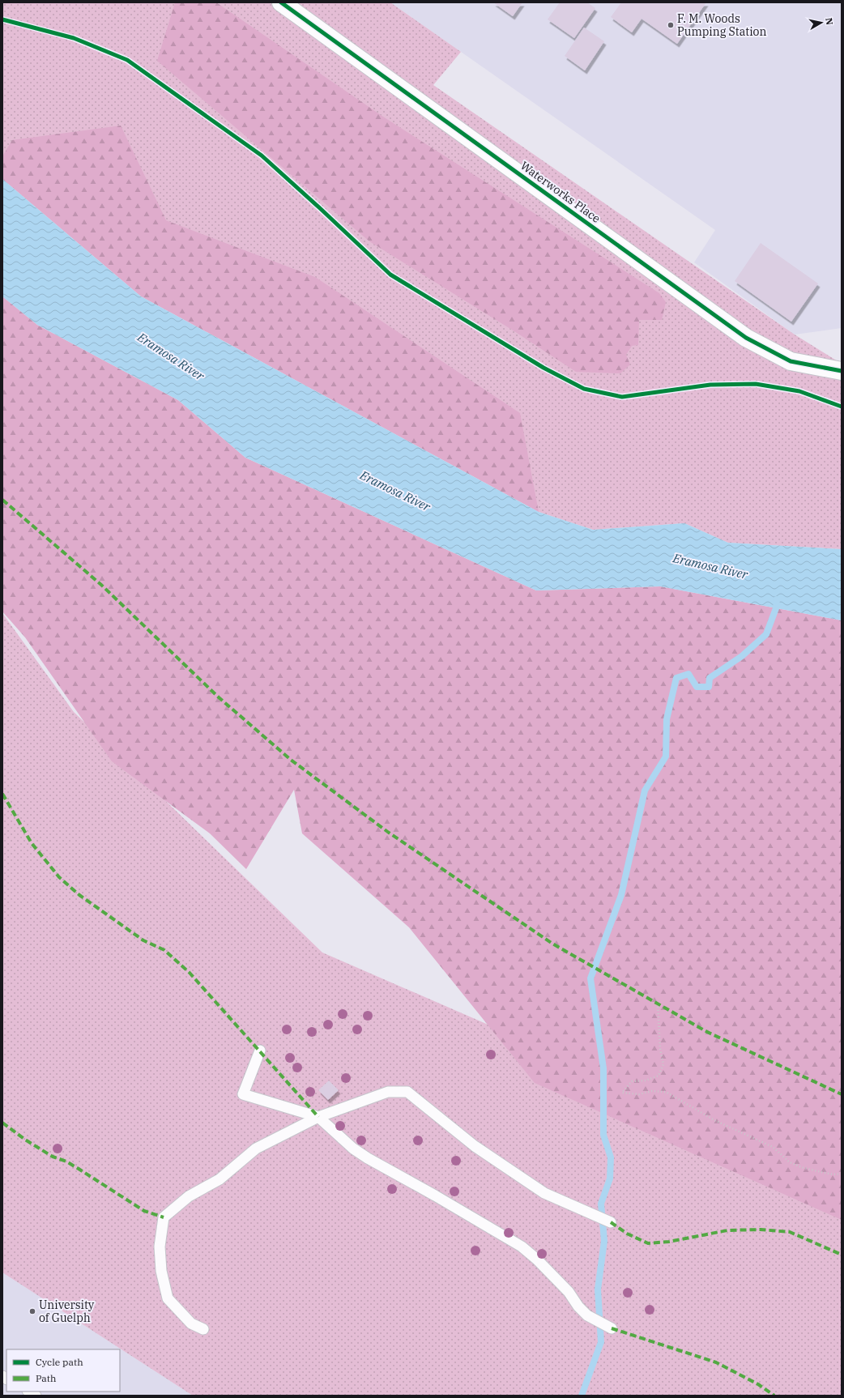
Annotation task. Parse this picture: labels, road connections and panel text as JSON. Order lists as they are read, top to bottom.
{
  "streets": {
    "street": ["Waterworks Place"]
  },
  "water": ["Eramosa River"],
  "places": ["F. M. Woods Pumping Station", "University of Guelph"],
  "legend": ["Cycle path", "Path"],
  "north": "right"
}
